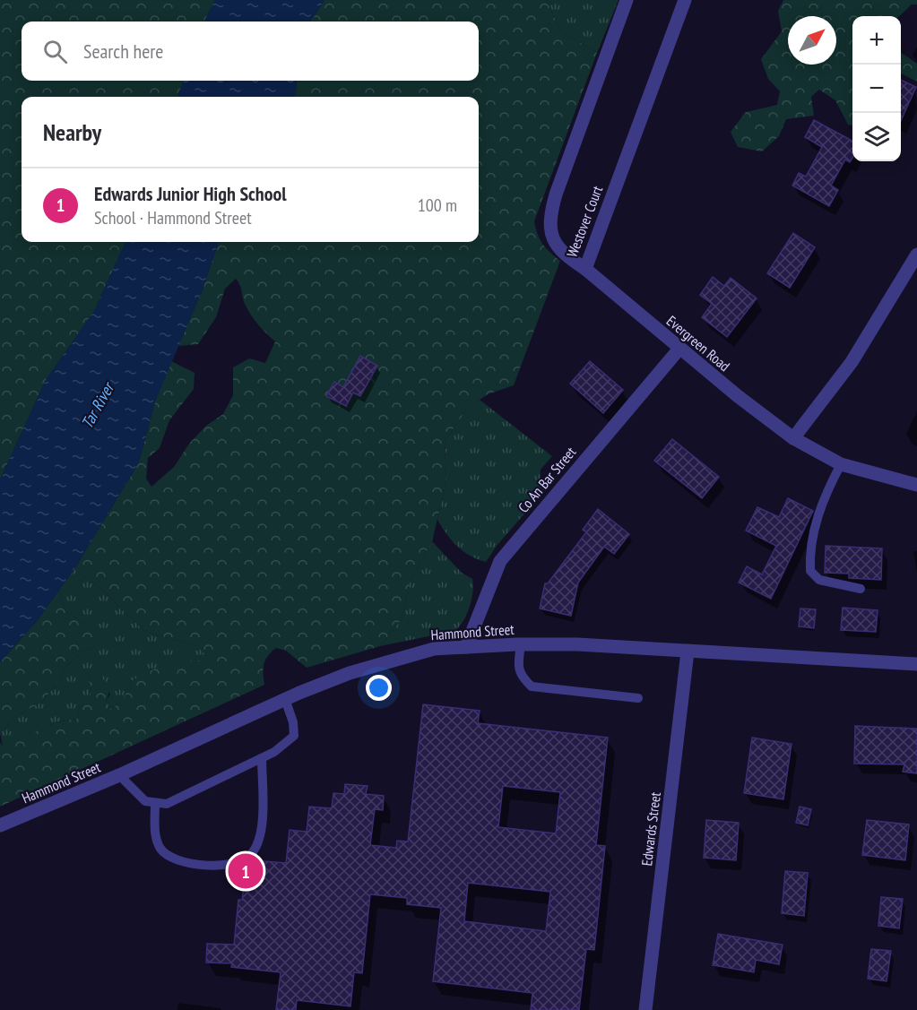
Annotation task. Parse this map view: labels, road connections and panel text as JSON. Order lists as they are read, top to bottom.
{
  "streets": {
    "street": [
      "Westover Court",
      "Evergreen Road",
      "Co An Bar Street",
      "Hammond Street",
      "Edwards Street"
    ]
  },
  "crossings": [
    ["Westover Court", "Evergreen Road"],
    ["Evergreen Road", "Co An Bar Street"],
    ["Co An Bar Street", "Hammond Street"],
    ["Hammond Street", "Edwards Street"]
  ],
  "water": ["Tar River"],
  "north": "top right",
  "page": {
    "map_buttons": ["+", "−"],
    "search": "Search here",
    "heading": "Nearby",
    "list": [
      {
        "mark": "1",
        "name": "Edwards Junior High School",
        "note": "School · Hammond Street",
        "value": "100 m"
      }
    ],
    "pins": "1"
  }
}
